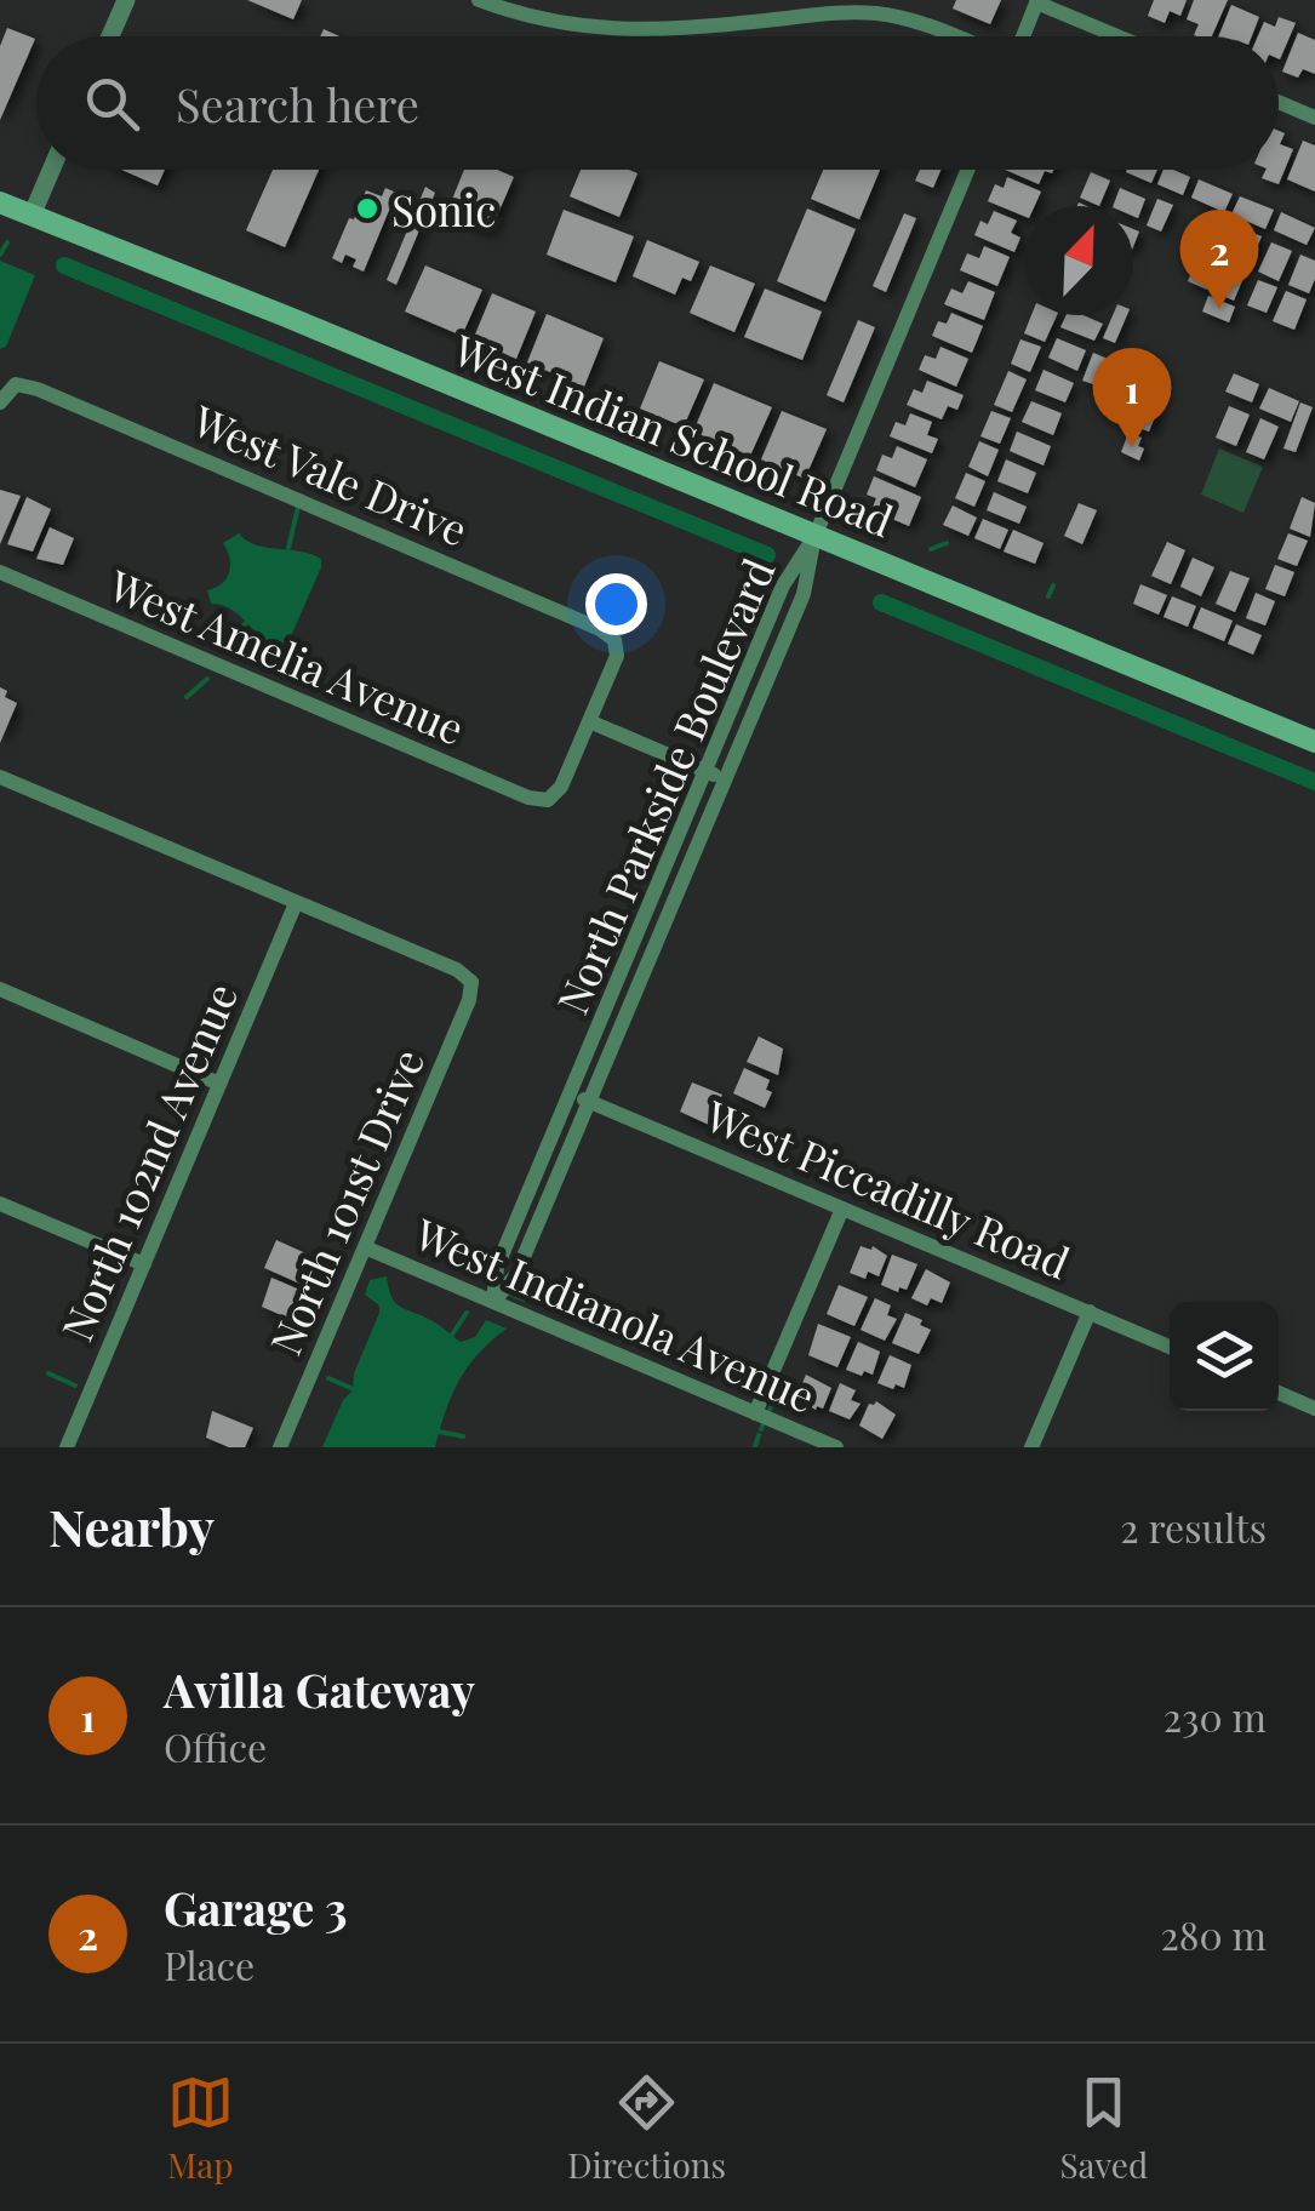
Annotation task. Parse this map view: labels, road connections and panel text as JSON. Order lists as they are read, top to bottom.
{
  "streets": {
    "main road": ["West Indian School Road"],
    "street": [
      "West Vale Drive",
      "West Amelia Avenue",
      "North Parkside Boulevard",
      "North 102nd Avenue",
      "West Piccadilly Road",
      "North 101st Drive",
      "West Indianola Avenue"
    ]
  },
  "crossings": [
    ["West Indian School Road", "North Parkside Boulevard"],
    ["West Vale Drive", "West Amelia Avenue"],
    ["North Parkside Boulevard", "West Piccadilly Road"],
    ["North Parkside Boulevard", "West Indianola Avenue"],
    ["North 102nd Avenue", "North 101st Drive"],
    ["North 101st Drive", "West Indianola Avenue"]
  ],
  "places": ["Sonic"],
  "north": "top right",
  "page": {
    "search": "Search here",
    "pins": ["2", "1"],
    "heading": ["Nearby", "2 results"],
    "list": [
      {
        "mark": "1",
        "name": "Avilla Gateway",
        "note": "Office",
        "value": "230 m"
      },
      {
        "mark": "2",
        "name": "Garage 3",
        "note": "Place",
        "value": "280 m"
      }
    ],
    "nav": ["Map", "Directions", "Saved"]
  }
}
